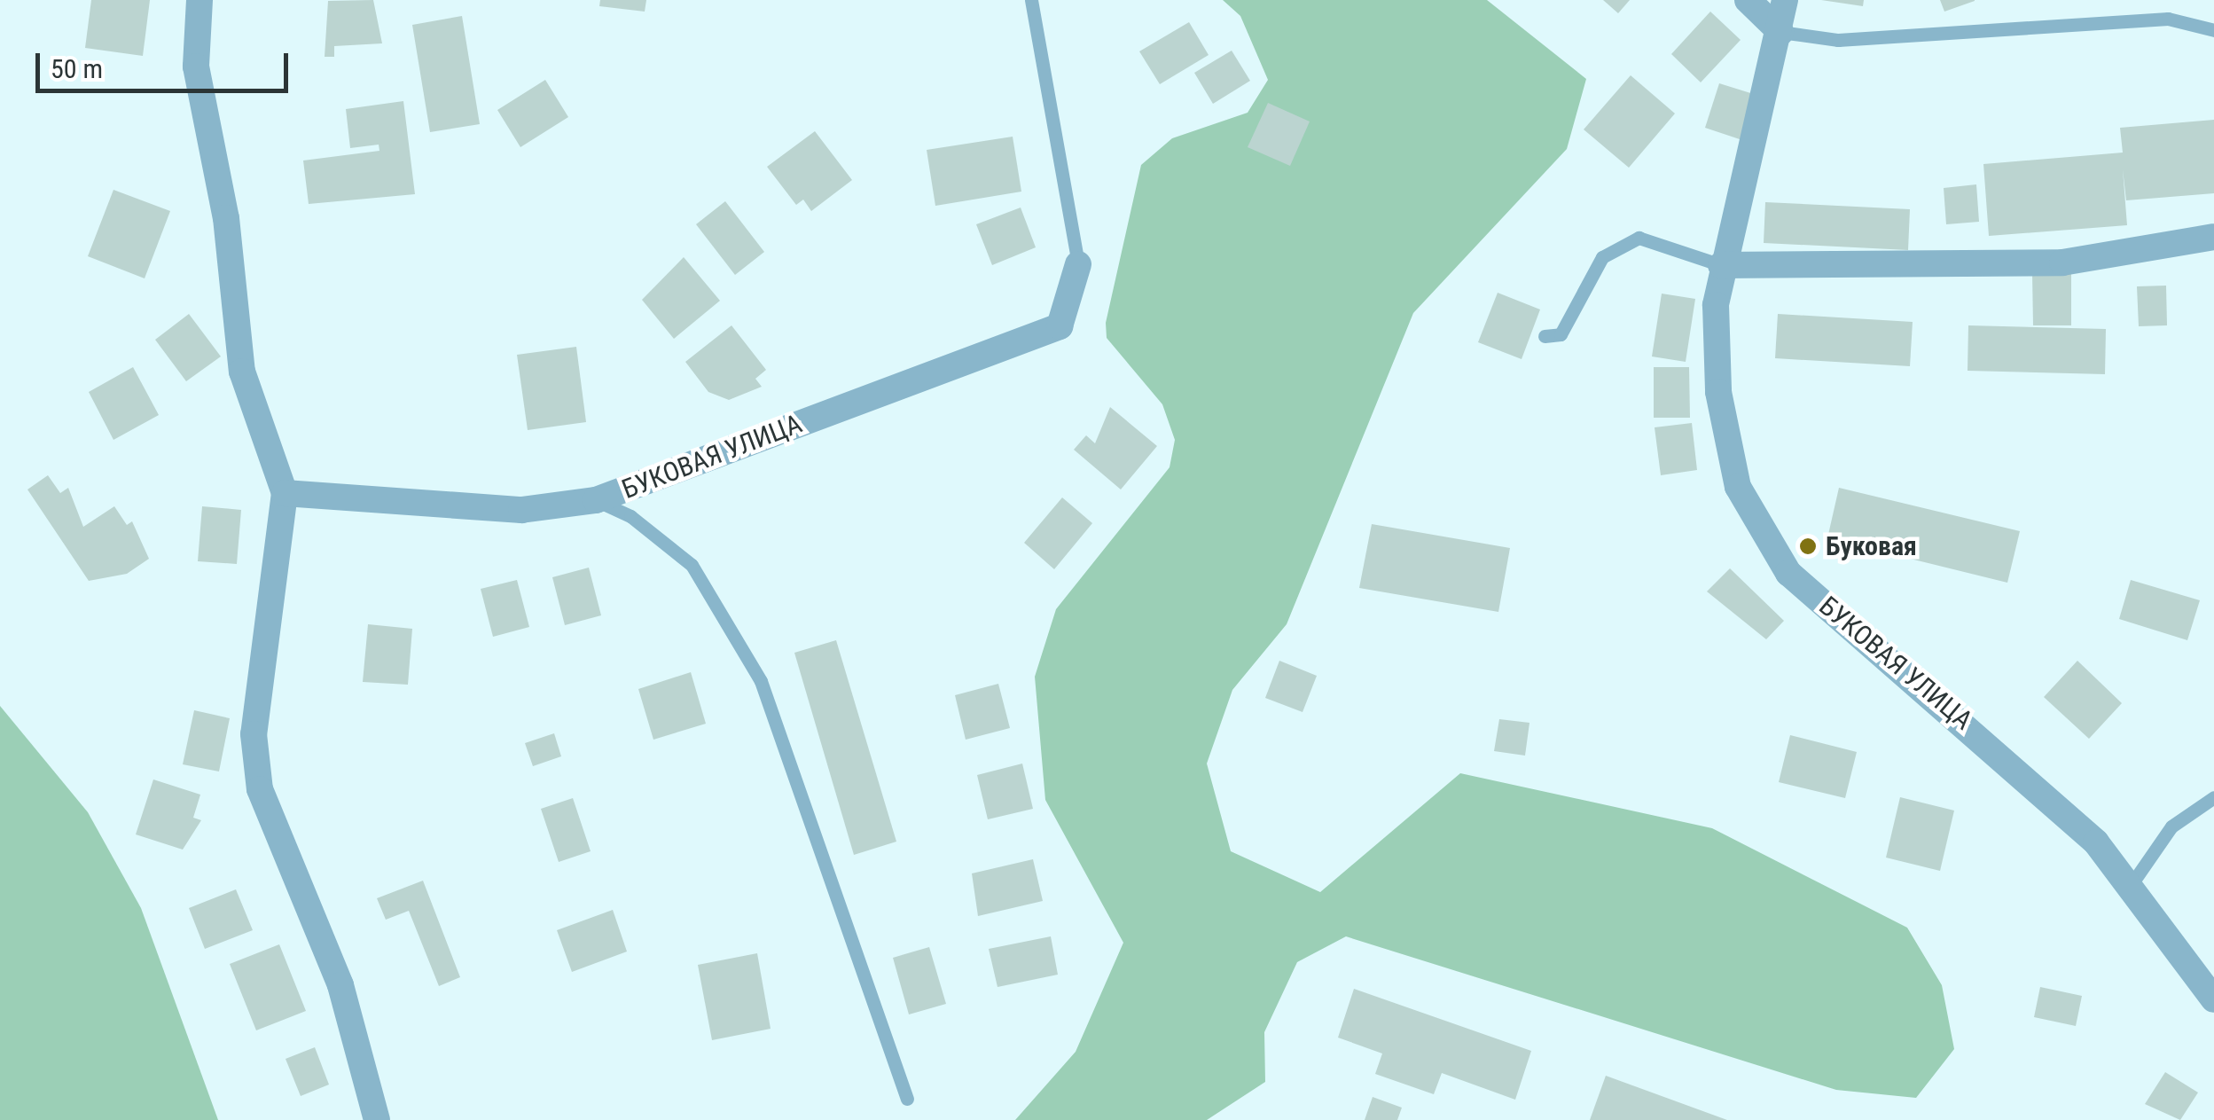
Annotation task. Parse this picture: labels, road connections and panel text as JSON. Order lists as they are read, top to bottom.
{
  "streets": {
    "street": ["БУКОВАЯ УЛИЦА"]
  },
  "places": ["Буковая"],
  "scale_bar": "50 m"
}
